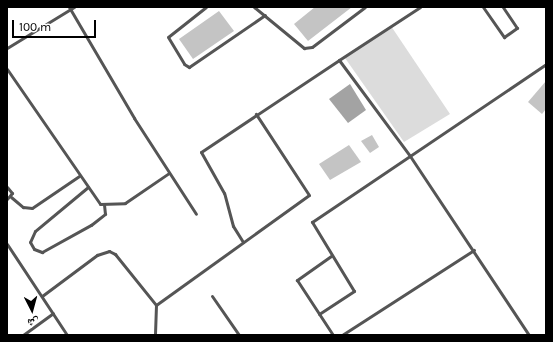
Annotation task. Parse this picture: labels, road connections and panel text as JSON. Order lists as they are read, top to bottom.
{
  "scale_bar": "100 m",
  "north": "bottom"
}
